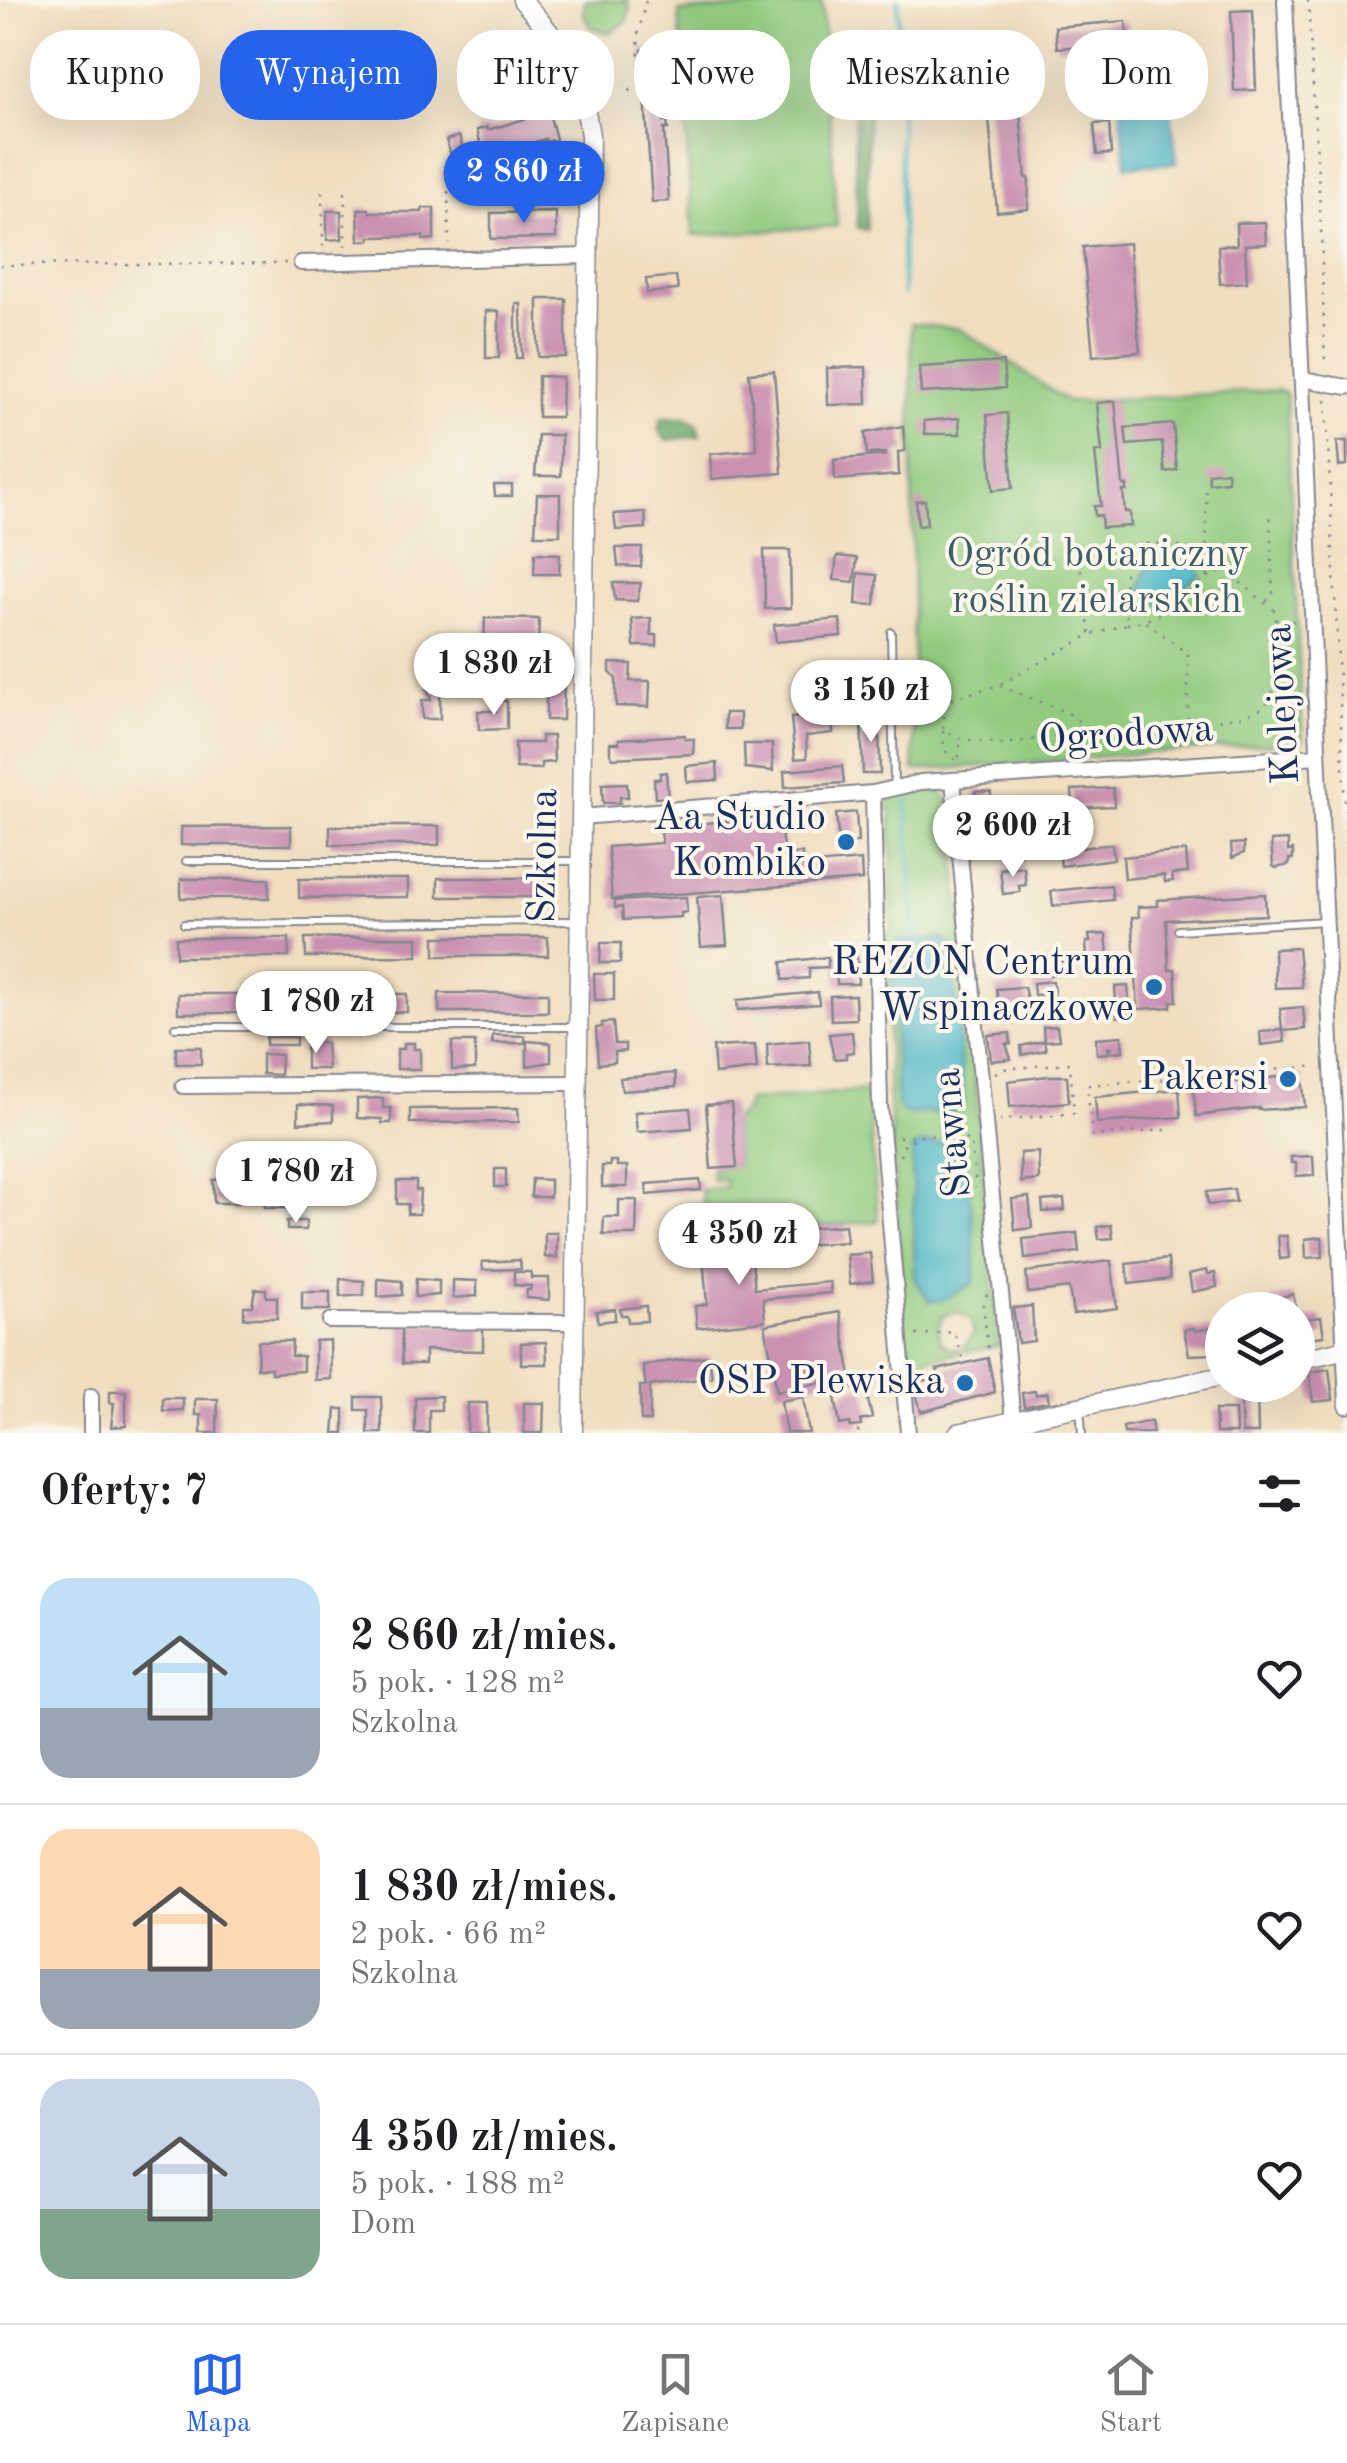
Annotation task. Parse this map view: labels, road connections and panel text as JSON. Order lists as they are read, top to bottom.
{
  "streets": {
    "street": [
      "Kolejowa",
      "Ogrodowa",
      "Szkolna",
      "Stawna"
    ]
  },
  "crossings": [
    ["Kolejowa", "Ogrodowa"],
    ["Ogrodowa", "Szkolna"],
    ["Ogrodowa", "Stawna"]
  ],
  "parks": ["Ogród botaniczny roślin zielarskich"],
  "places": [
    "Aa Studio Kombiko",
    "REZON Centrum Wspinaczkowe",
    "Pakersi",
    "OSP Plewiska"
  ],
  "page": {
    "chip": [
      "Kupno",
      "Wynajem",
      "Filtry",
      "Nowe",
      "Mieszkanie",
      "Dom"
    ],
    "price": [
      "2 860 zł",
      "1 830 zł",
      "3 150 zł",
      "2 600 zł",
      "1 780 zł",
      "1 780 zł",
      "4 350 zł"
    ],
    "heading": "Oferty: 7",
    "list": [
      {
        "name": "2 860 zł/mies.",
        "note": "5 pok. · 128 m² · Szkolna"
      },
      {
        "name": "1 830 zł/mies.",
        "note": "2 pok. · 66 m² · Szkolna"
      },
      {
        "name": "4 350 zł/mies.",
        "note": "5 pok. · 188 m² · Dom"
      }
    ],
    "tabs": ["Mapa", "Zapisane", "Start"]
  }
}
